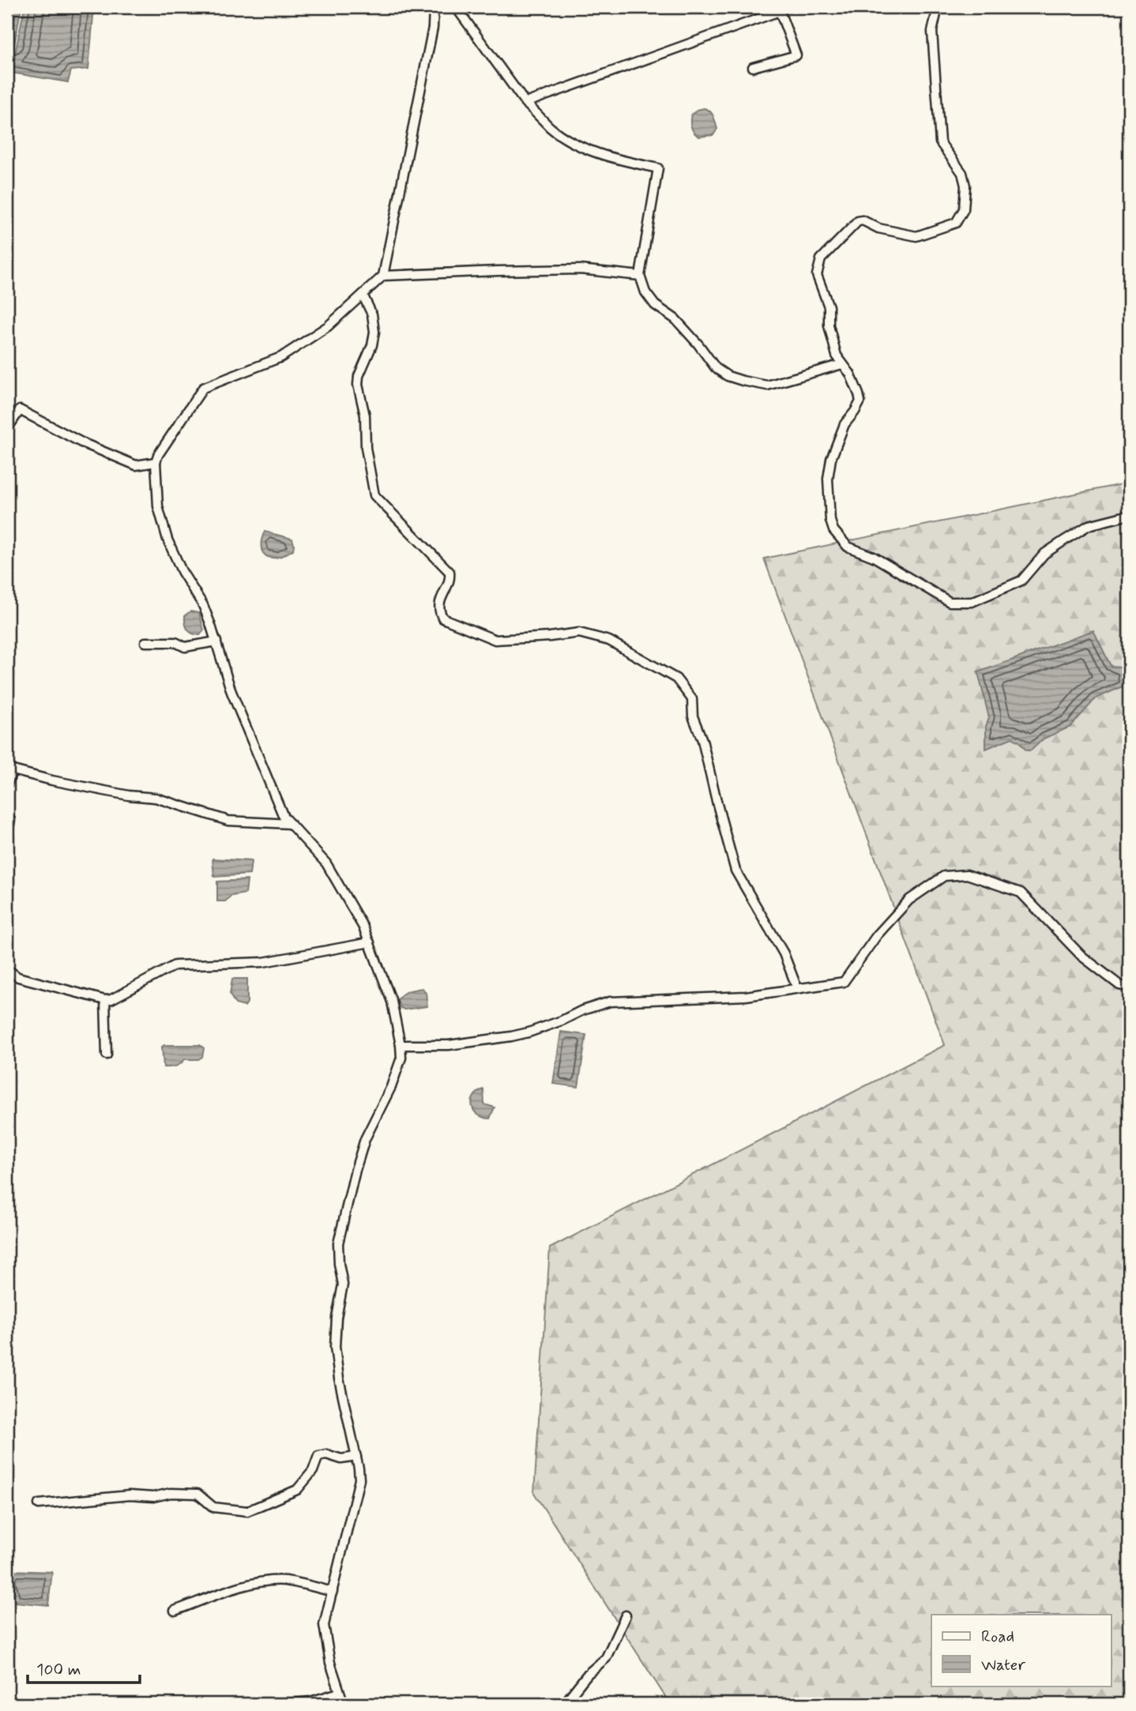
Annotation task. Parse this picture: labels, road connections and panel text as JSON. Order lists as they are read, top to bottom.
{
  "legend": ["Road", "Water"],
  "scale_bar": "100 m"
}
